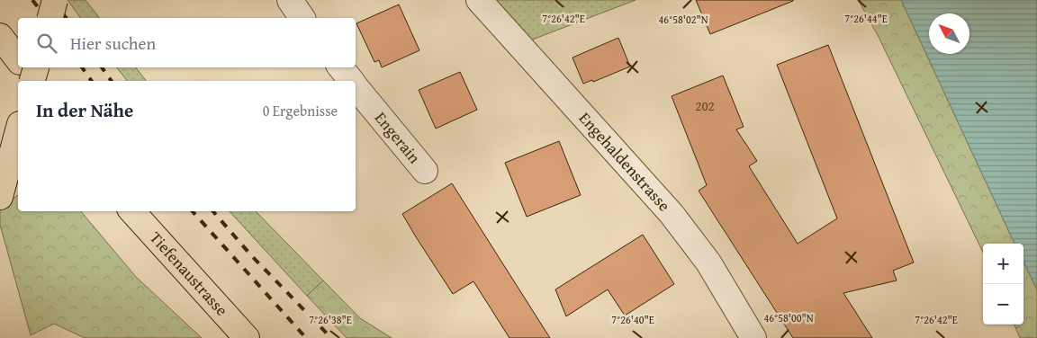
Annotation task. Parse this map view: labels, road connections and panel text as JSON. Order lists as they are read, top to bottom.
{
  "streets": {
    "main road": ["Tiefenaustrasse"],
    "street": ["Engerain", "Engehaldenstrasse"]
  },
  "house_numbers": ["202"],
  "north": "top left",
  "page": {
    "search": "Hier suchen",
    "heading": ["In der Nähe", "0 Ergebnisse"],
    "map_buttons": ["+", "−"]
  },
  "coordinates": [
    "7°26'42\"E",
    "7°26'44\"E",
    "46°58'02\"N",
    "46°58'00\"N",
    "7°26'38\"E",
    "7°26'40\"E"
  ]
}
